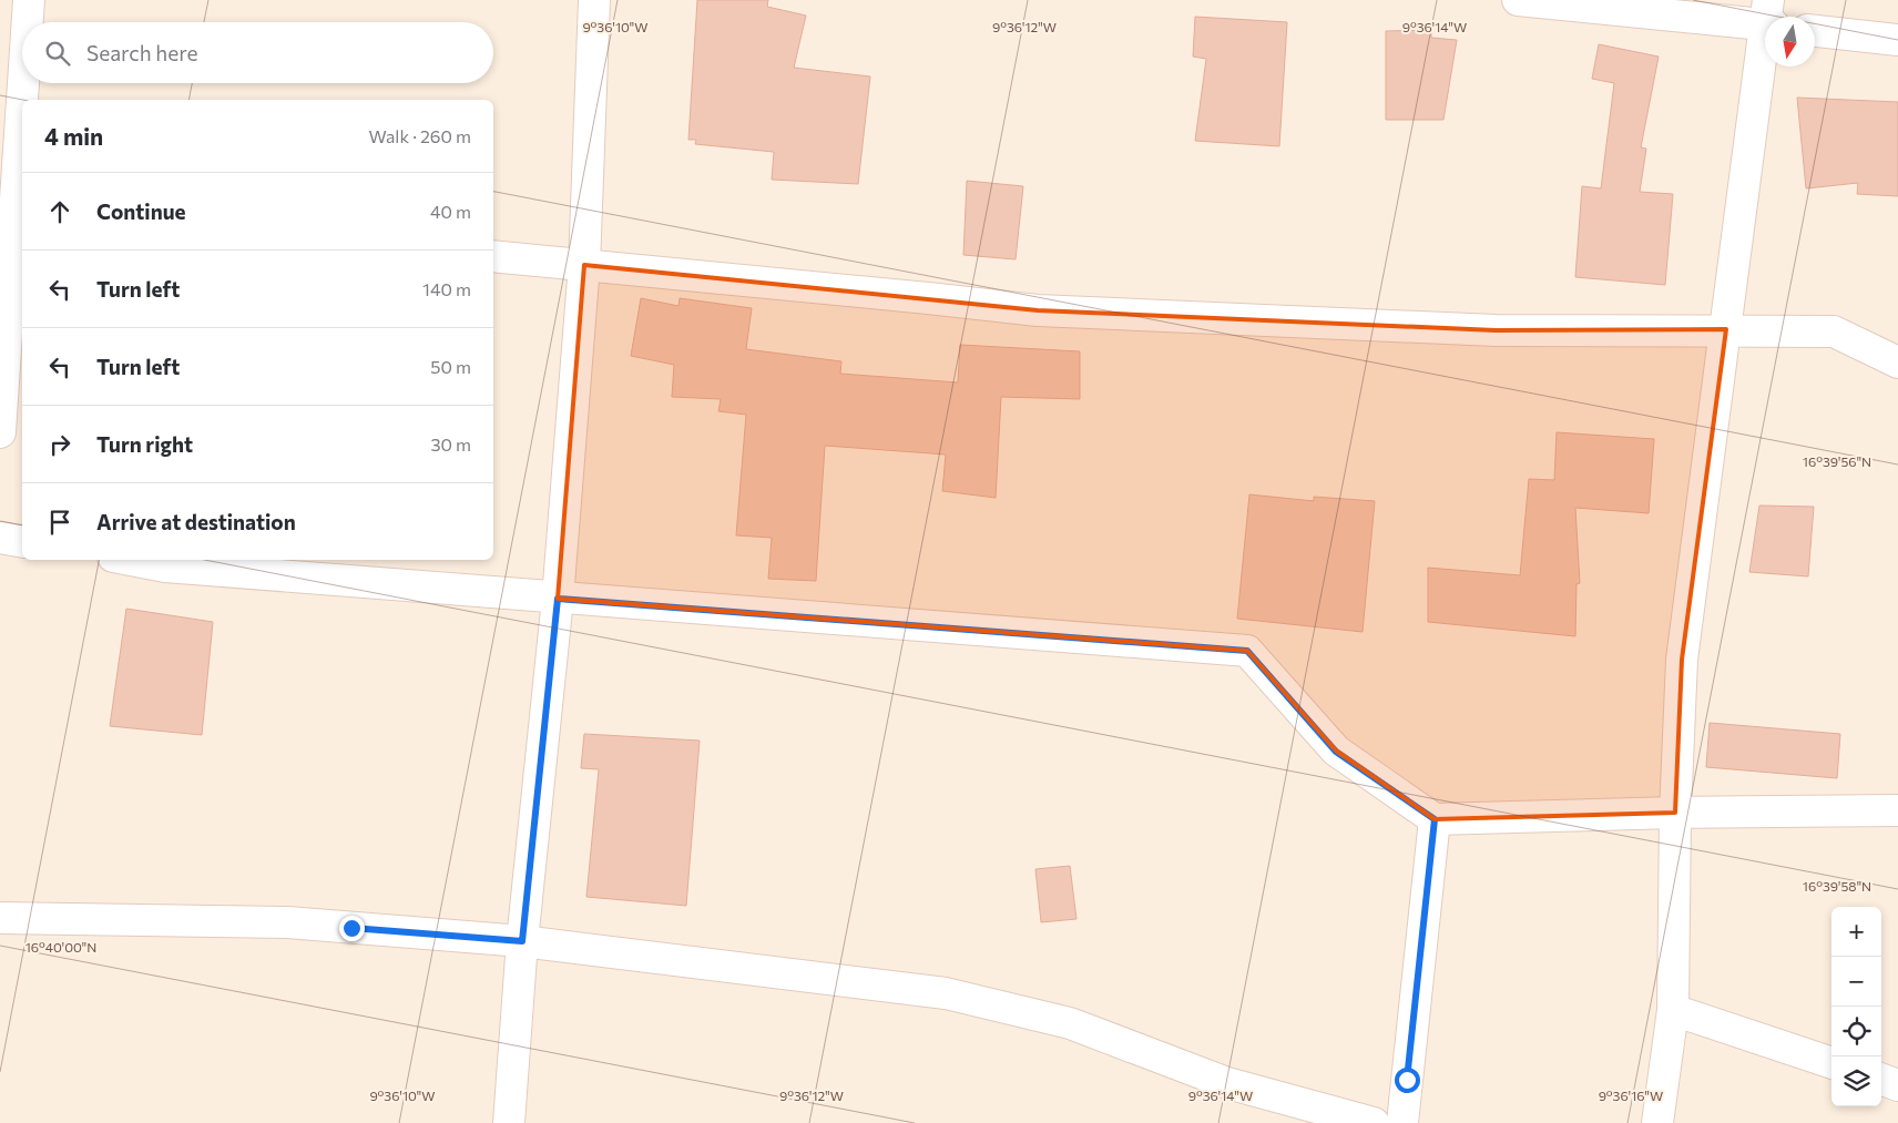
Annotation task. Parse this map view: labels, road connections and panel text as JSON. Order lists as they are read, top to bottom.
{
  "north": "bottom",
  "page": {
    "search": "Search here",
    "heading": ["4 min", "Walk · 260 m"],
    "list": [
      ["Continue", "40 m"],
      ["Turn left", "140 m"],
      ["Turn left", "50 m"],
      ["Turn right", "30 m"],
      "Arrive at destination"
    ],
    "map_buttons": ["+", "−"]
  },
  "coordinates": [
    "9°36'10\"W",
    "9°36'12\"W",
    "9°36'14\"W",
    "16°39'56\"N",
    "16°39'58\"N",
    "16°40'00\"N",
    "9°36'16\"W"
  ]
}
